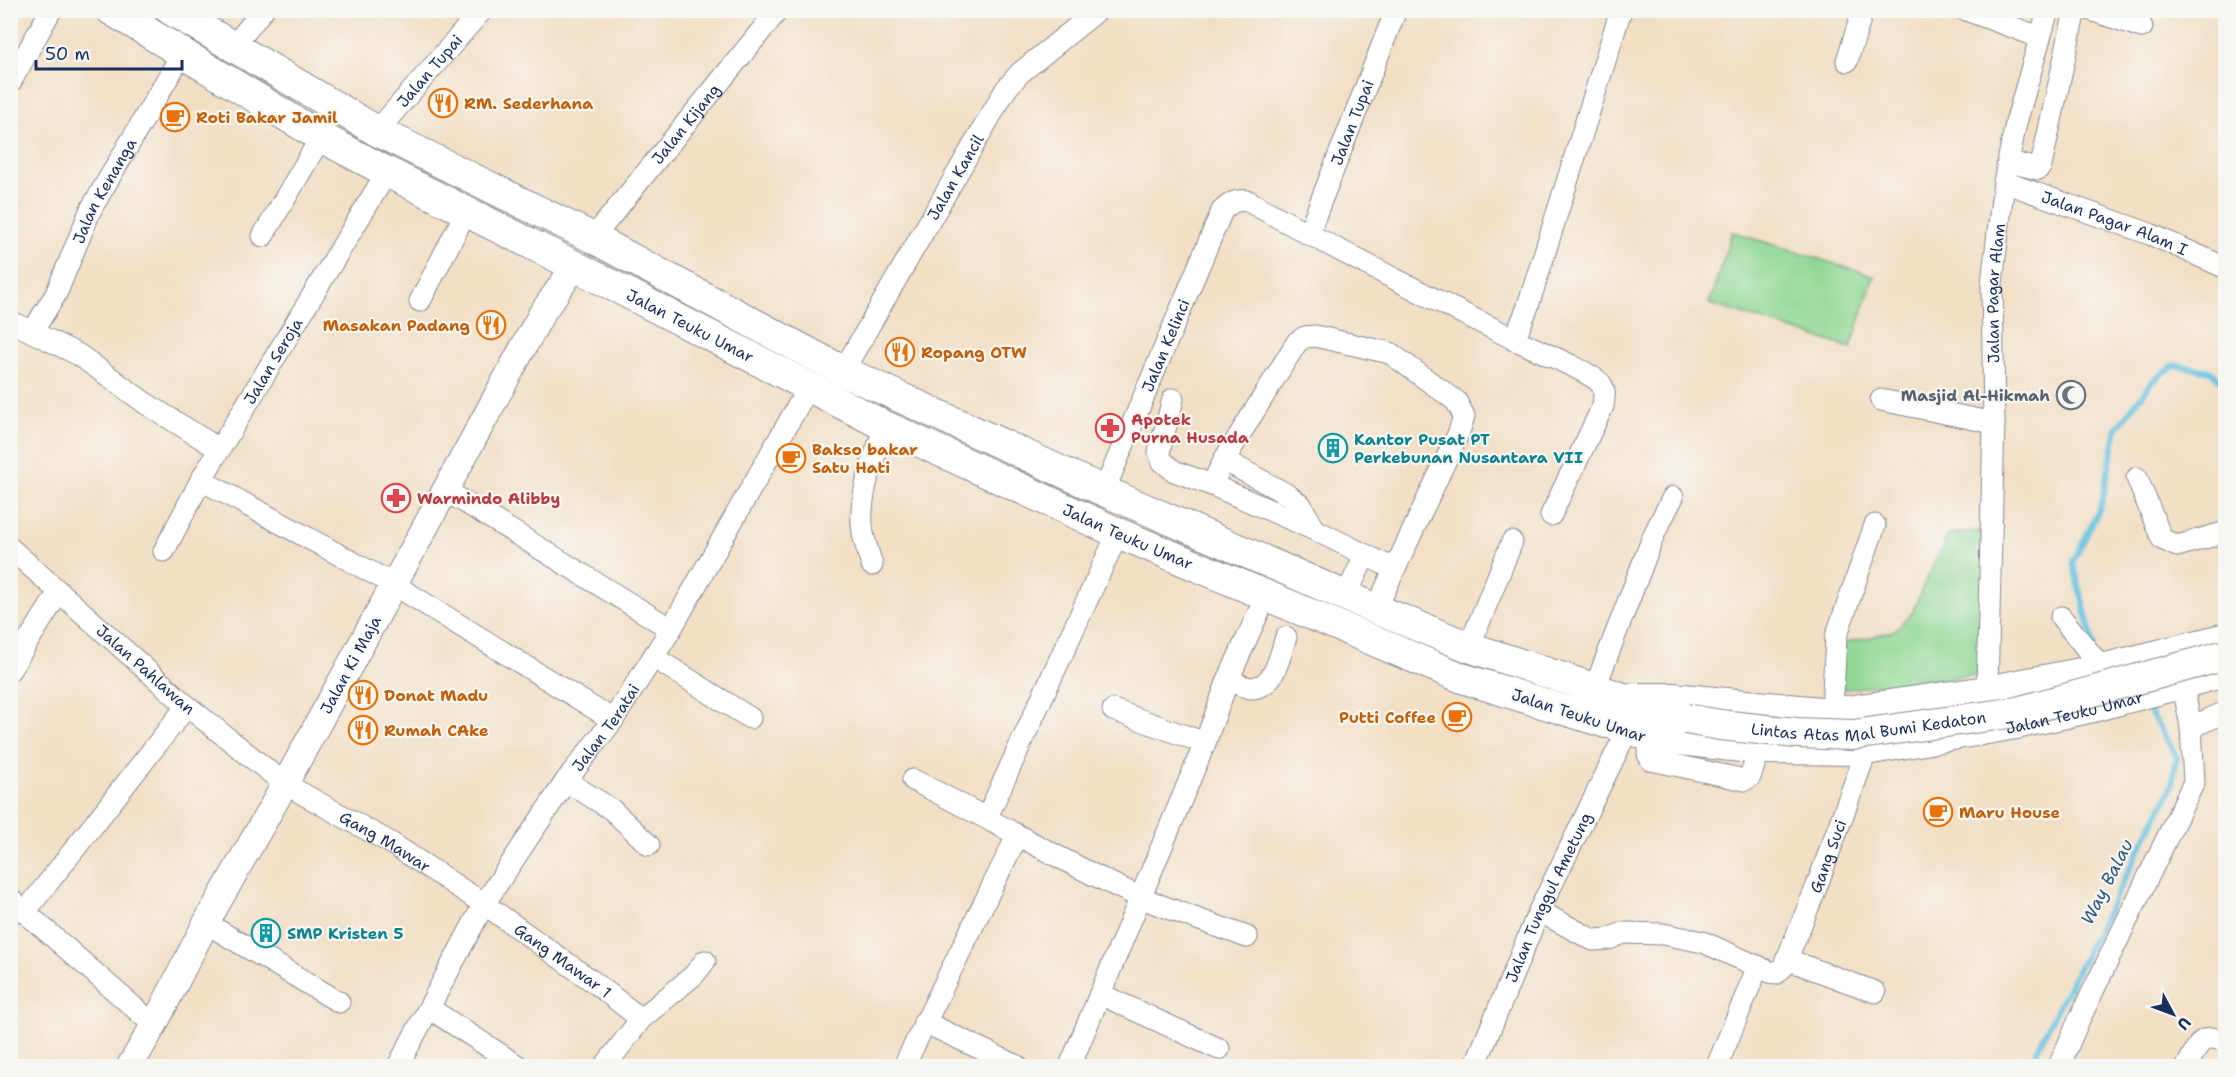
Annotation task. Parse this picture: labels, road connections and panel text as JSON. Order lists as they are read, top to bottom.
{
  "streets": {
    "highway": ["Jalan Teuku Umar", "Lintas Atas Mal Bumi Kedaton"],
    "main road": ["Jalan Ki Maja"],
    "street": [
      "Jalan Tupai",
      "Jalan Kijang",
      "Jalan Kancil",
      "Jalan Kenanga",
      "Jalan Pagar Alam I",
      "Jalan Pagar Alam",
      "Jalan Kelinci",
      "Jalan Seroja",
      "Jalan Pahlawan",
      "Jalan Teratai",
      "Gang Mawar",
      "Gang Suci",
      "Jalan Tunggul Ametung",
      "Gang Mawar 1"
    ]
  },
  "crossings": [
    ["Jalan Tupai", "Jalan Teuku Umar"],
    ["Jalan Tupai", "Jalan Kelinci"],
    ["Jalan Kijang", "Jalan Teuku Umar"],
    ["Jalan Kancil", "Jalan Teuku Umar"],
    ["Jalan Kenanga", "Jalan Teuku Umar"],
    ["Jalan Pagar Alam I", "Jalan Pagar Alam"],
    ["Jalan Pagar Alam", "Jalan Teuku Umar"],
    ["Jalan Teuku Umar", "Jalan Kelinci"],
    ["Jalan Teuku Umar", "Jalan Seroja"],
    ["Jalan Teuku Umar", "Jalan Ki Maja"],
    ["Jalan Teuku Umar", "Lintas Atas Mal Bumi Kedaton"],
    ["Jalan Teuku Umar", "Jalan Teratai"],
    ["Jalan Teuku Umar", "Gang Suci"],
    ["Jalan Teuku Umar", "Jalan Tunggul Ametung"],
    ["Jalan Ki Maja", "Jalan Pahlawan"],
    ["Jalan Ki Maja", "Gang Mawar"],
    ["Jalan Pahlawan", "Gang Mawar"],
    ["Lintas Atas Mal Bumi Kedaton", "Jalan Tunggul Ametung"],
    ["Jalan Teratai", "Gang Mawar"],
    ["Jalan Teratai", "Gang Mawar 1"],
    ["Gang Mawar", "Gang Mawar 1"]
  ],
  "water": ["Way Balau"],
  "places": {
    "restaurant": [
      "RM. Sederhana",
      "Masakan Padang",
      "Ropang OTW",
      "Donat Madu",
      "Rumah CAke"
    ],
    "cafe": [
      "Roti Bakar Jamil",
      "Bakso bakar Satu Hati",
      "Putti Coffee",
      "Maru House"
    ],
    "mosque": ["Masjid Al-Hikmah"],
    "pharmacy": ["Apotek Purna Husada", "Warmindo Alibby"],
    "building": ["Kantor Pusat PT Perkebunan Nusantara VII", "SMP Kristen 5"]
  },
  "scale_bar": "50 m",
  "north": "bottom right"
}
